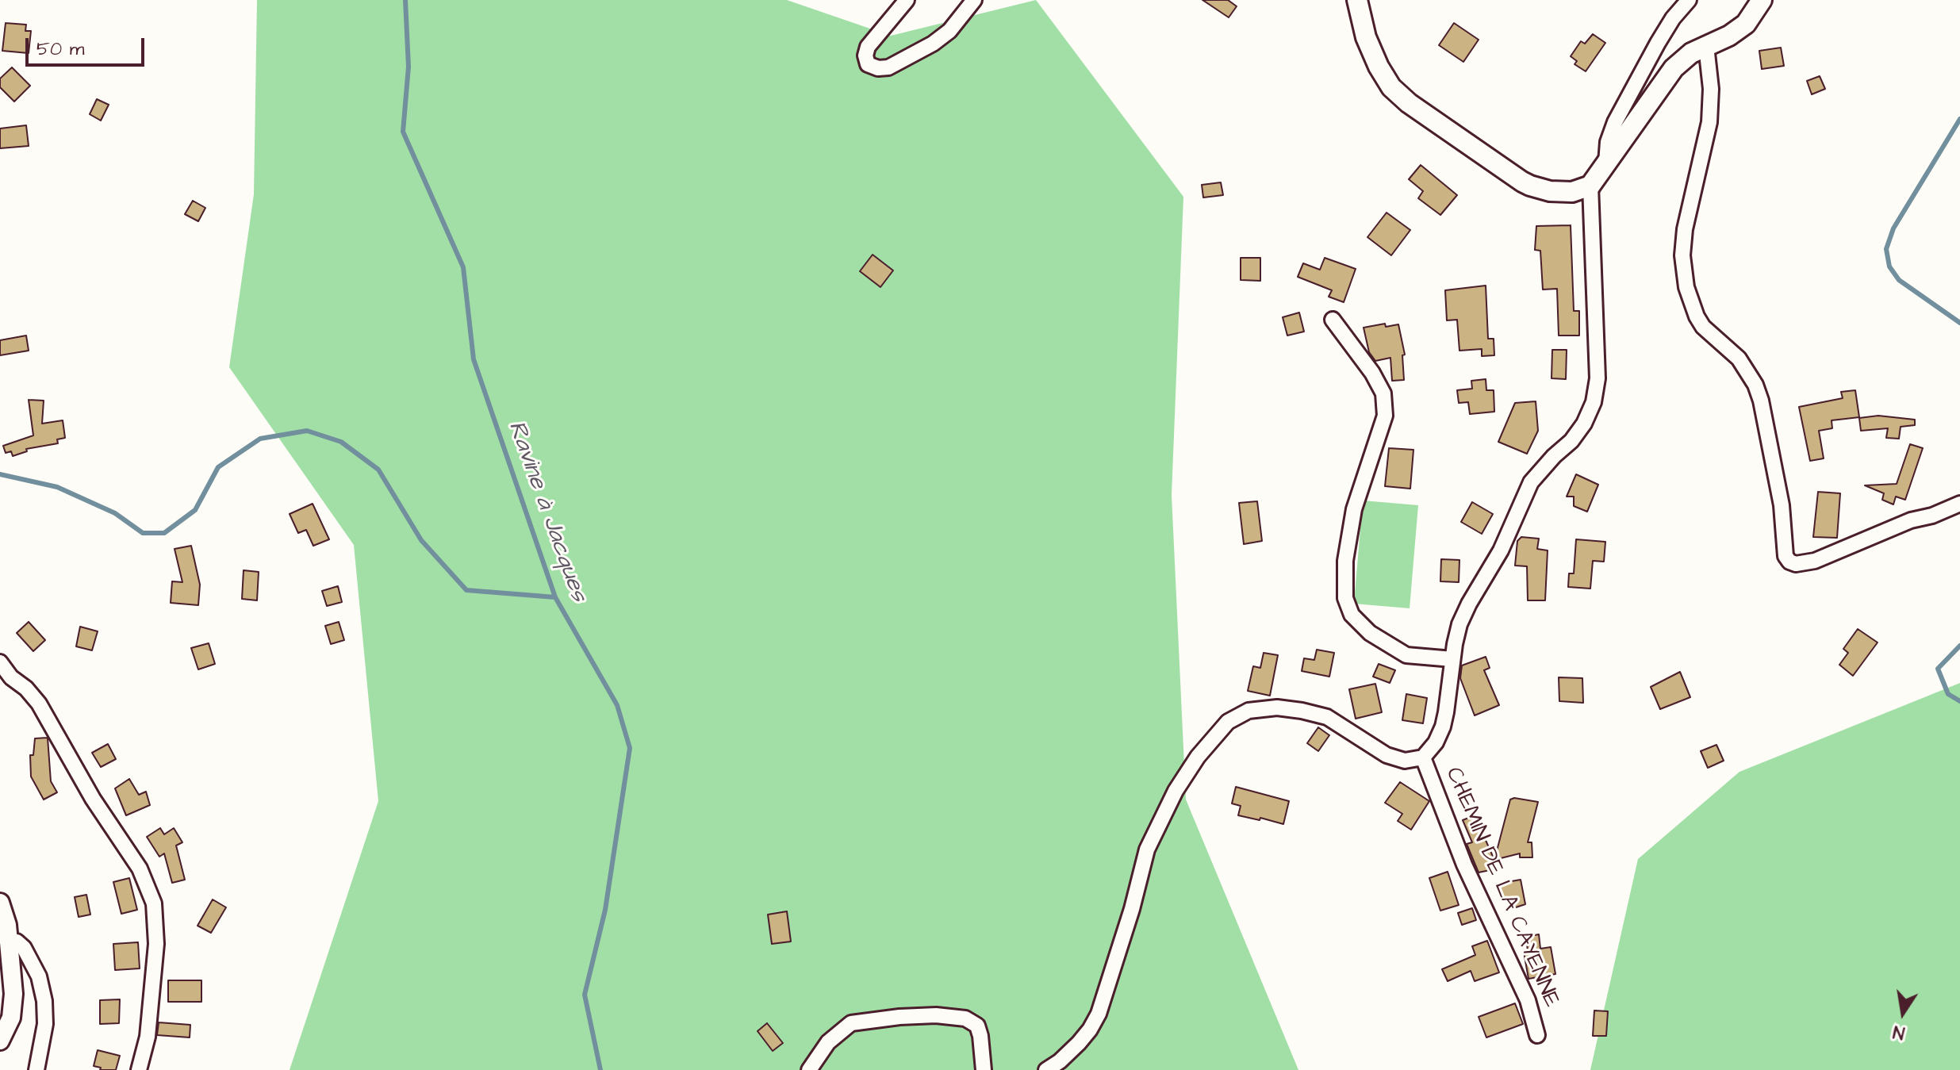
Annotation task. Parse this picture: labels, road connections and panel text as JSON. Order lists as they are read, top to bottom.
{
  "streets": {
    "street": ["CHEMIN DE LA CAYENNE"]
  },
  "water": ["Ravine à Jacques"],
  "scale_bar": "50 m",
  "north": "bottom"
}
